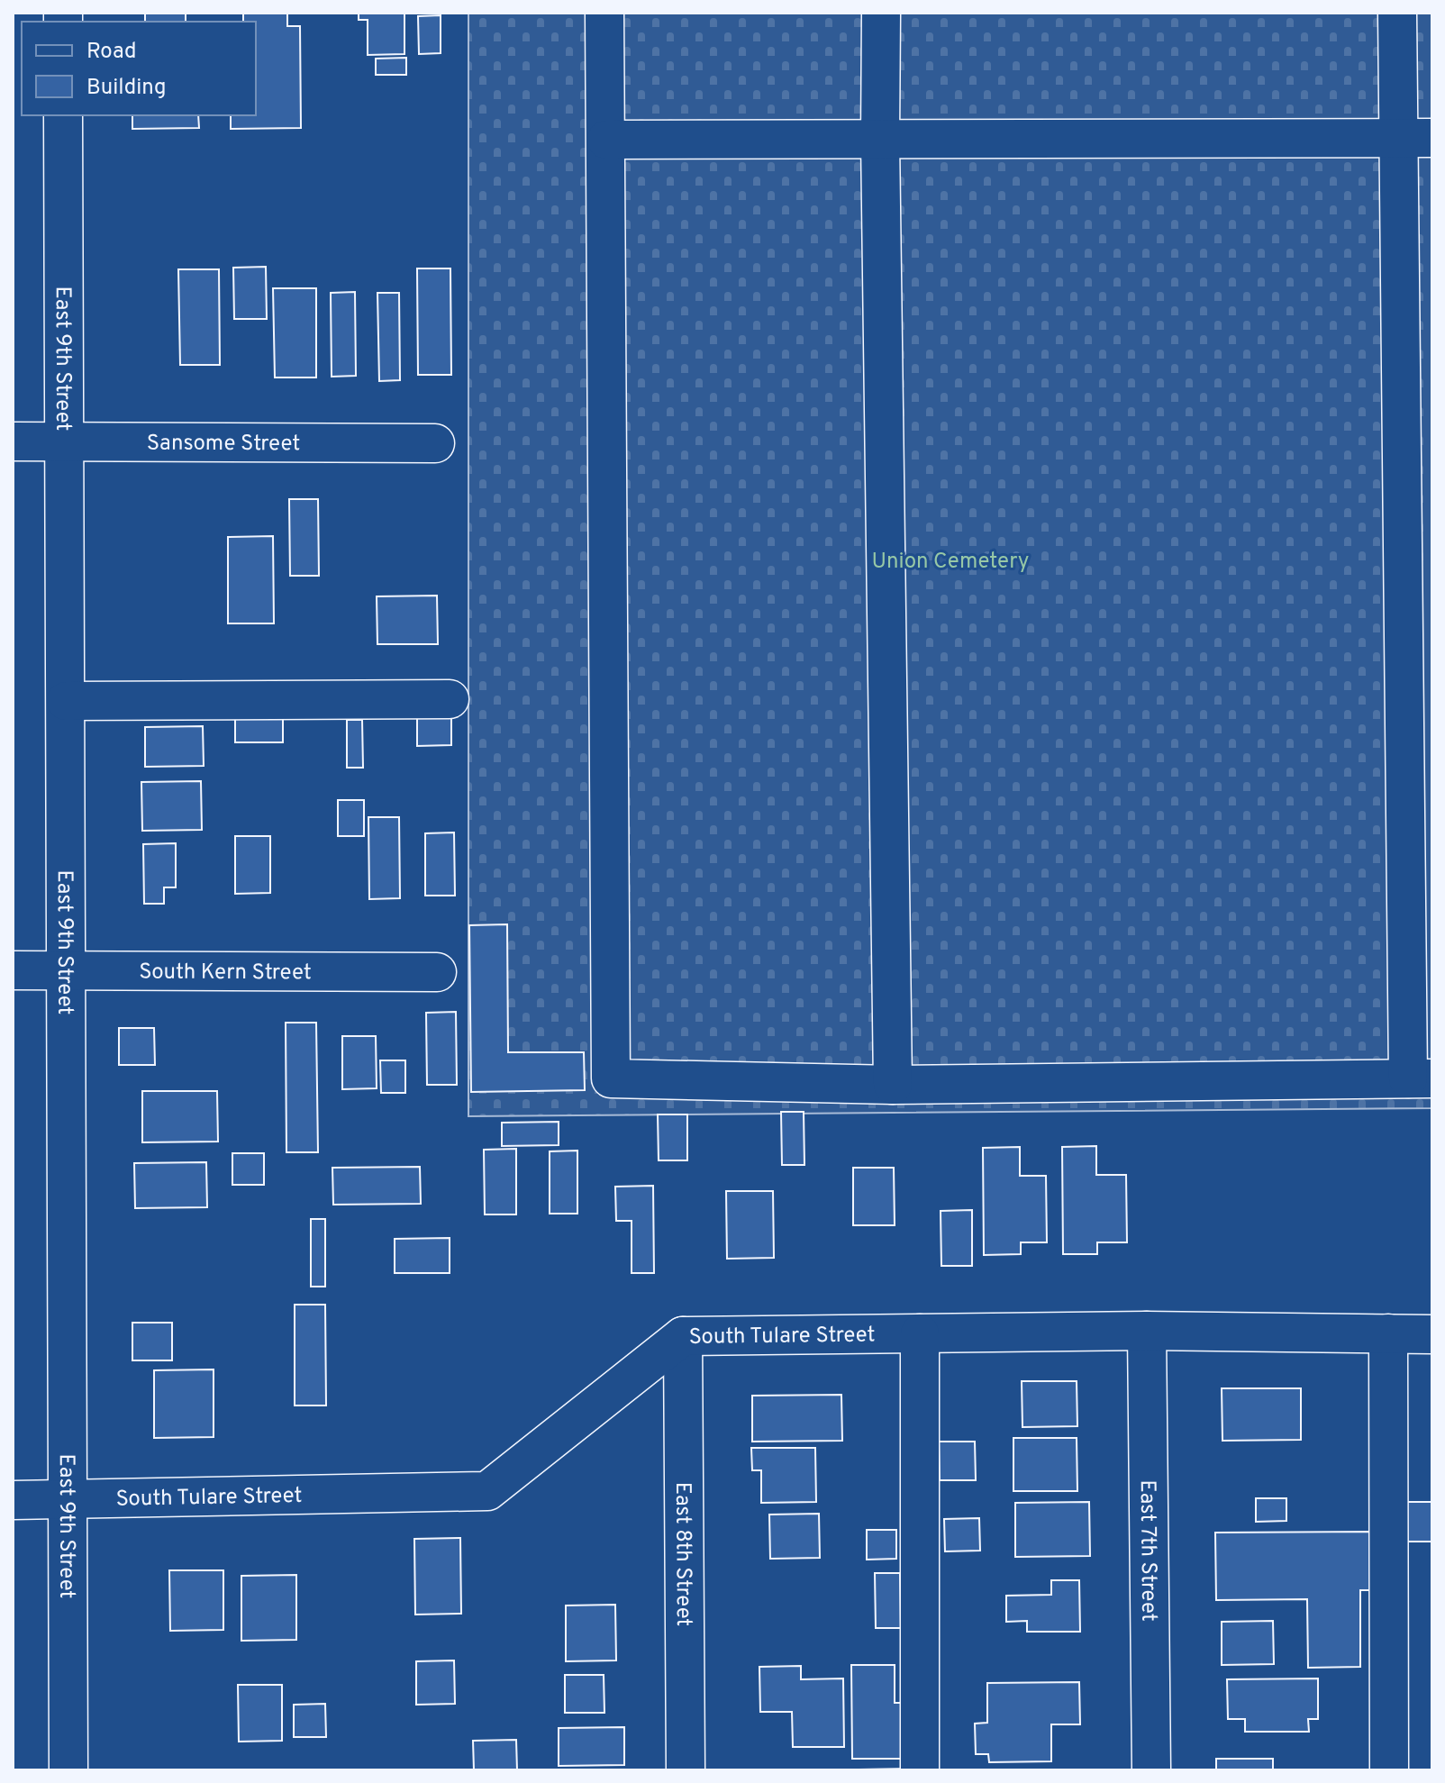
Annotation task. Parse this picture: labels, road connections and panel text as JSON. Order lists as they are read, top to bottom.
{
  "streets": {
    "street": [
      "East 9th Street",
      "Sansome Street",
      "South Kern Street",
      "South Tulare Street",
      "East 7th Street",
      "East 8th Street"
    ]
  },
  "crossings": [
    ["East 9th Street", "Sansome Street"],
    ["East 9th Street", "South Kern Street"],
    ["East 9th Street", "South Tulare Street"],
    ["South Tulare Street", "East 7th Street"],
    ["South Tulare Street", "East 8th Street"]
  ],
  "parks": ["Union Cemetery"],
  "legend": ["Road", "Building"]
}
